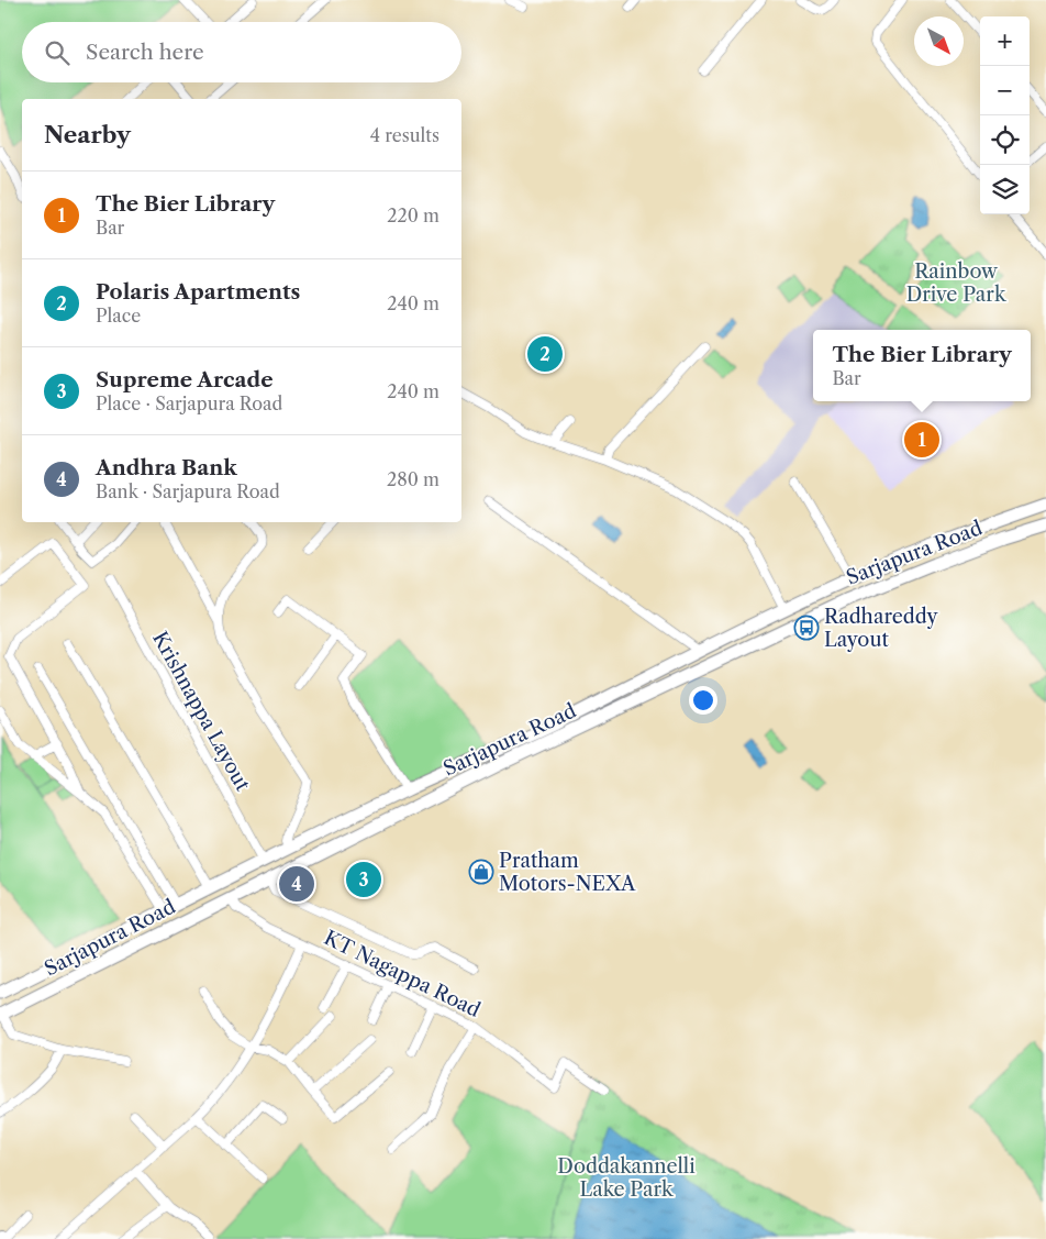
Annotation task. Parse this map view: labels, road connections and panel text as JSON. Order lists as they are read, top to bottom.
{
  "streets": {
    "main road": ["Sarjapura Road"],
    "street": ["Krishnappa Layout", "KT Nagappa Road"]
  },
  "crossings": [
    ["Sarjapura Road", "Krishnappa Layout"],
    ["Sarjapura Road", "KT Nagappa Road"]
  ],
  "parks": ["Rainbow Drive Park", "Doddakannelli Lake Park"],
  "places": {
    "bus stop": ["Radhareddy Layout"],
    "shop": ["Pratham Motors-NEXA"]
  },
  "north": "bottom right",
  "page": {
    "map_buttons": ["+", "−"],
    "search": "Search here",
    "heading": ["Nearby", "4 results"],
    "list": [
      {
        "mark": "1",
        "name": "The Bier Library",
        "note": "Bar",
        "value": "220 m"
      },
      {
        "mark": "2",
        "name": "Polaris Apartments",
        "note": "Place",
        "value": "240 m"
      },
      {
        "mark": "3",
        "name": "Supreme Arcade",
        "note": "Place · Sarjapura Road",
        "value": "240 m"
      },
      {
        "mark": "4",
        "name": "Andhra Bank",
        "note": "Bank · Sarjapura Road",
        "value": "280 m"
      }
    ],
    "popup": ["The Bier Library", "Bar"],
    "pins": [
      "2",
      "1",
      "3",
      "4"
    ]
  }
}
